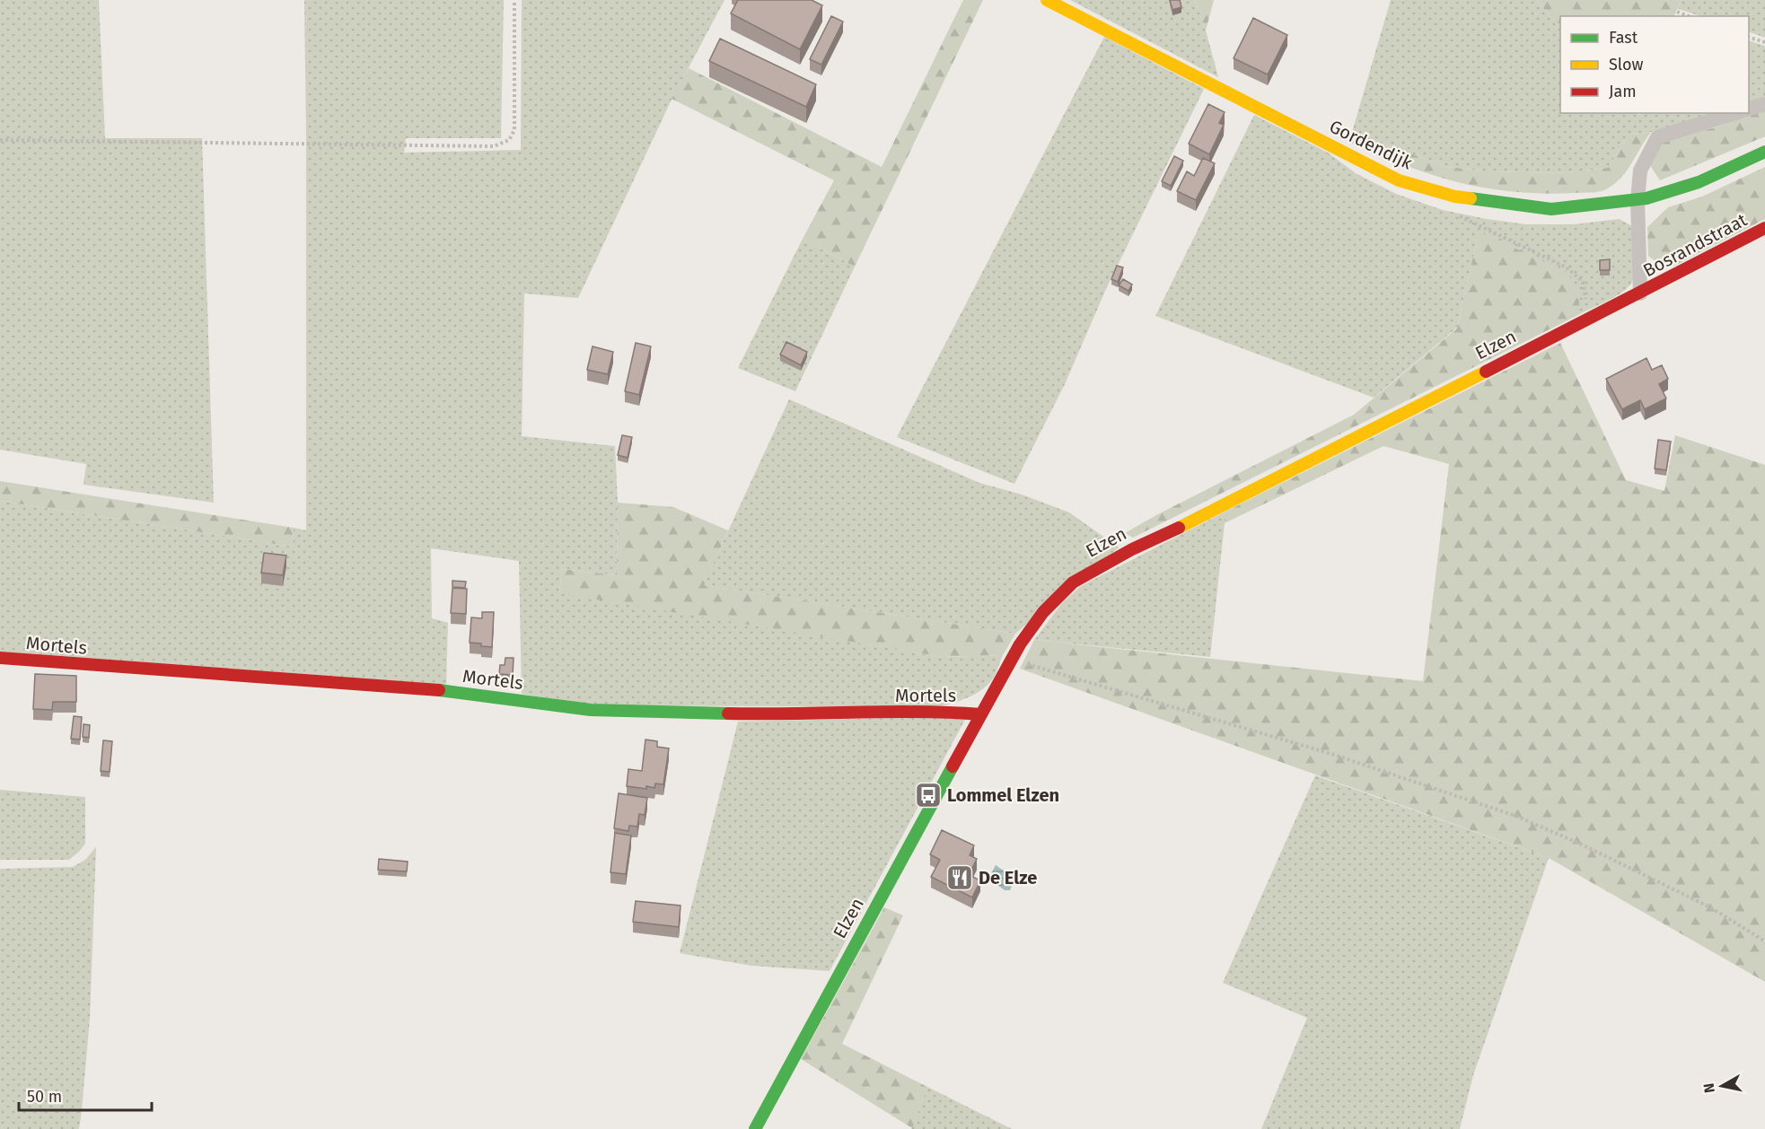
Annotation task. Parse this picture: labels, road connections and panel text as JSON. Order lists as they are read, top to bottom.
{
  "streets": {
    "street": [
      "Gordendijk",
      "Bosrandstraat",
      "Elzen",
      "Mortels"
    ]
  },
  "crossings": [
    ["Bosrandstraat", "Elzen"],
    ["Elzen", "Mortels"]
  ],
  "places": {
    "bus stop": ["Lommel Elzen"],
    "restaurant": ["De Elze"]
  },
  "legend": ["Fast", "Slow", "Jam"],
  "scale_bar": "50 m",
  "north": "left"
}
